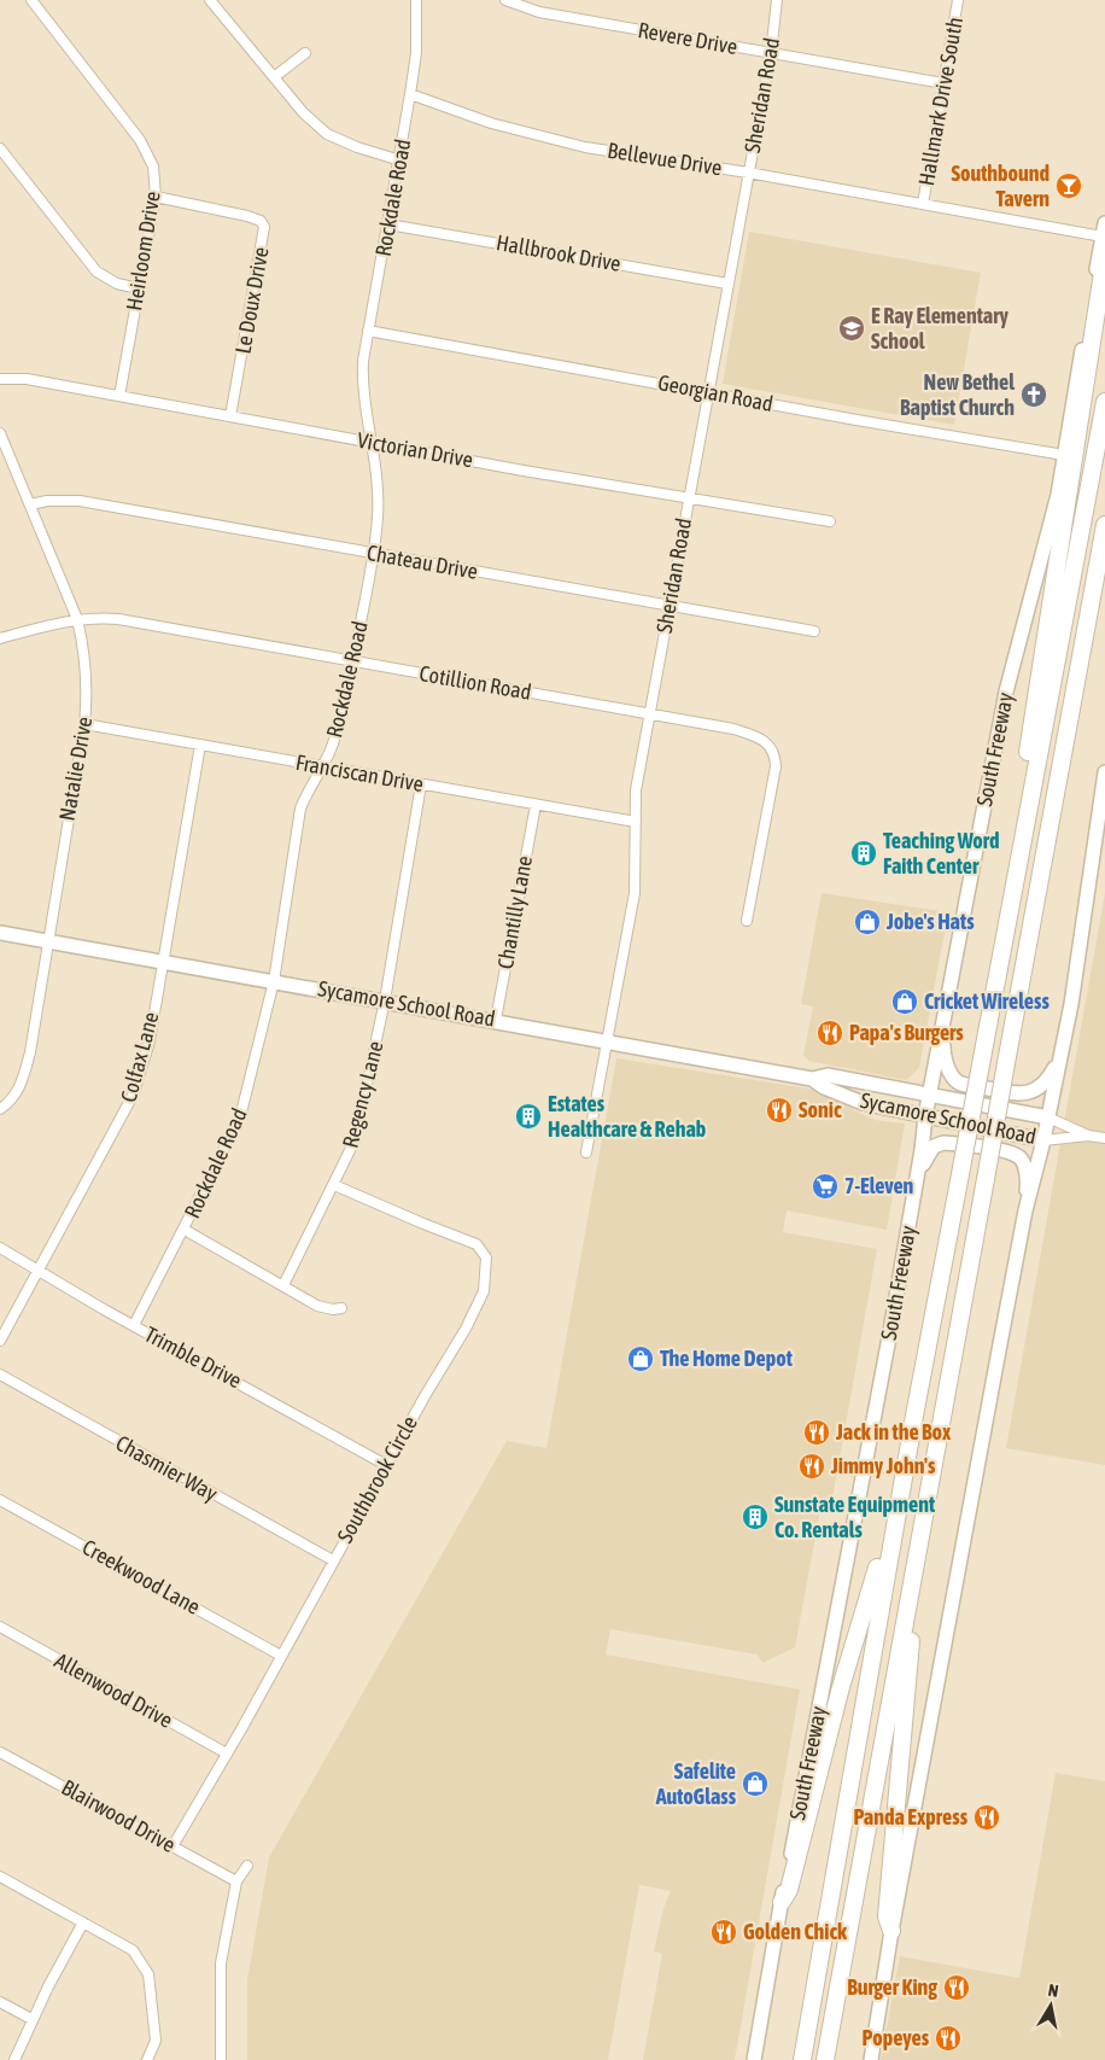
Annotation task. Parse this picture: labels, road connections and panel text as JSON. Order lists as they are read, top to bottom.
{
  "streets": {
    "highway": ["South Freeway"],
    "main road": ["Sycamore School Road"],
    "street": [
      "Revere Drive",
      "Sheridan Road",
      "Hallmark Drive South",
      "Bellevue Drive",
      "Rockdale Road",
      "Heirloom Drive",
      "Hallbrook Drive",
      "Le Doux Drive",
      "Georgian Road",
      "Victorian Drive",
      "Chateau Drive",
      "Cotillion Road",
      "Natalie Drive",
      "Franciscan Drive",
      "Chantilly Lane",
      "Colfax Lane",
      "Regency Lane",
      "Trimble Drive",
      "Chasmier Way",
      "Southbrook Circle",
      "Creekwood Lane",
      "Allenwood Drive",
      "Blairwood Drive"
    ]
  },
  "crossings": [
    ["Revere Drive", "Sheridan Road"],
    ["Revere Drive", "Hallmark Drive South"],
    ["Sheridan Road", "Bellevue Drive"],
    ["Sheridan Road", "Hallbrook Drive"],
    ["Sheridan Road", "Georgian Road"],
    ["Sheridan Road", "Victorian Drive"],
    ["Sheridan Road", "Chateau Drive"],
    ["Sheridan Road", "Cotillion Road"],
    ["Sheridan Road", "Franciscan Drive"],
    ["Sheridan Road", "Sycamore School Road"],
    ["Hallmark Drive South", "Bellevue Drive"],
    ["Bellevue Drive", "Rockdale Road"],
    ["Bellevue Drive", "South Freeway"],
    ["Rockdale Road", "Hallbrook Drive"],
    ["Rockdale Road", "Georgian Road"],
    ["Rockdale Road", "Victorian Drive"],
    ["Rockdale Road", "Chateau Drive"],
    ["Rockdale Road", "Cotillion Road"],
    ["Rockdale Road", "Franciscan Drive"],
    ["Rockdale Road", "Sycamore School Road"],
    ["Rockdale Road", "Trimble Drive"],
    ["Heirloom Drive", "Le Doux Drive"],
    ["Heirloom Drive", "Victorian Drive"],
    ["Le Doux Drive", "Victorian Drive"],
    ["Georgian Road", "South Freeway"],
    ["Chateau Drive", "Natalie Drive"],
    ["Cotillion Road", "Natalie Drive"],
    ["South Freeway", "Sycamore School Road"],
    ["Natalie Drive", "Franciscan Drive"],
    ["Natalie Drive", "Sycamore School Road"],
    ["Franciscan Drive", "Chantilly Lane"],
    ["Franciscan Drive", "Colfax Lane"],
    ["Franciscan Drive", "Regency Lane"],
    ["Chantilly Lane", "Sycamore School Road"],
    ["Sycamore School Road", "Colfax Lane"],
    ["Sycamore School Road", "Regency Lane"],
    ["Colfax Lane", "Trimble Drive"],
    ["Regency Lane", "Southbrook Circle"],
    ["Trimble Drive", "Southbrook Circle"],
    ["Chasmier Way", "Southbrook Circle"],
    ["Southbrook Circle", "Creekwood Lane"],
    ["Southbrook Circle", "Allenwood Drive"],
    ["Southbrook Circle", "Blairwood Drive"]
  ],
  "places": {
    "bar": ["Southbound Tavern"],
    "school or university": ["E Ray Elementary School"],
    "church": ["New Bethel Baptist Church"],
    "building": ["Teaching Word Faith Center", "Estates Healthcare & Rehab", "Sunstate Equipment Co. Rentals"],
    "shop": [
      "Jobe's Hats",
      "Cricket Wireless",
      "The Home Depot",
      "Safelite AutoGlass"
    ],
    "restaurant": [
      "Papa's Burgers",
      "Sonic",
      "Jack in the Box",
      "Jimmy John's",
      "Panda Express",
      "Golden Chick",
      "Burger King",
      "Popeyes"
    ],
    "supermarket": ["7-Eleven"]
  },
  "north": "top"
}
